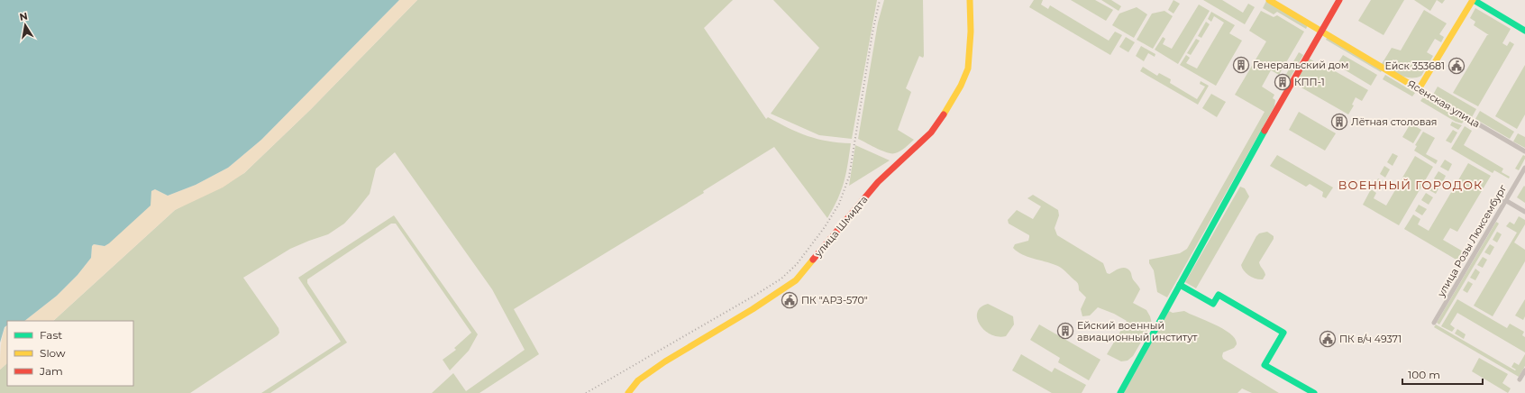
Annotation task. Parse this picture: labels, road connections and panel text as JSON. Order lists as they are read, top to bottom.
{
  "streets": {
    "street": ["Ясенская улица", "улица Шмидта", "улица Розы Люксембург"]
  },
  "districts": ["ВОЕННЫЙ ГОРОДОК"],
  "places": {
    "building": [
      "Генеральский дом",
      "КПП-1",
      "Лётная столовая",
      "Ейский военный авиационный институт"
    ],
    "public building": ["Ейск 353681", "ПК \"АРЗ-570\"", "ПК в/ч 49371"]
  },
  "legend": ["Fast", "Slow", "Jam"],
  "scale_bar": "100 m",
  "north": "top"
}
